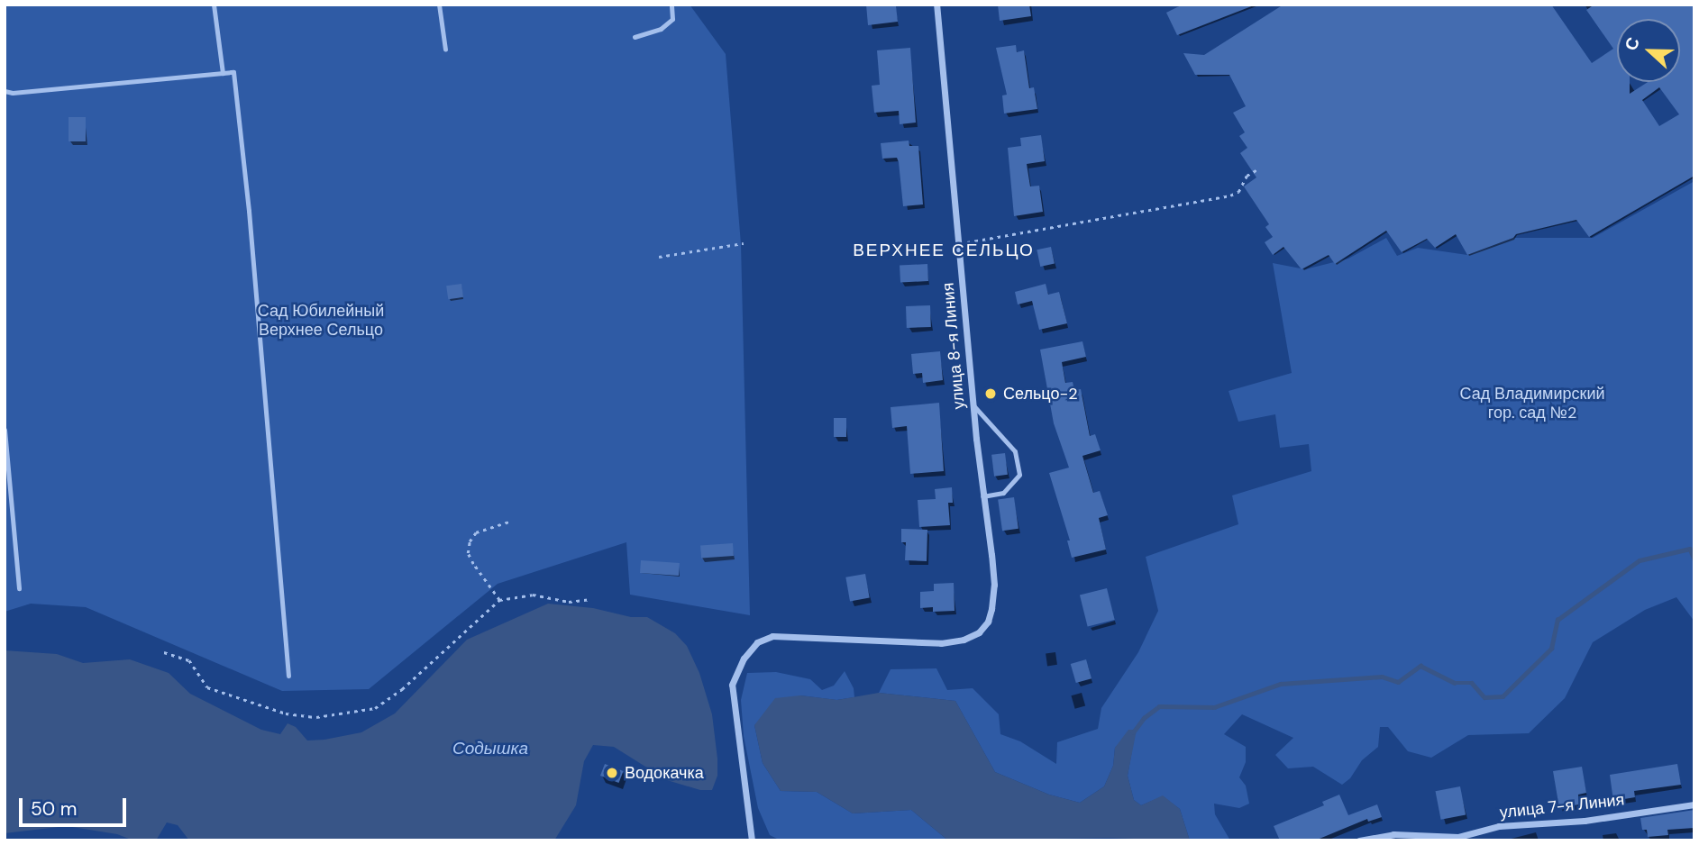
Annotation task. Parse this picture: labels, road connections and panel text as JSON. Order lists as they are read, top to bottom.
{
  "streets": {
    "street": ["улица 8-я Линия", "улица 7-я Линия"]
  },
  "districts": ["ВЕРХНЕЕ СЕЛЬЦО"],
  "water": ["Содышка"],
  "parks": ["Сад Юбилейный Верхнее Сельцо", "Сад Владимирский гор. сад №2"],
  "places": ["Сельцо-2", "Водокачка"],
  "scale_bar": "50 m",
  "north": "left"
}
